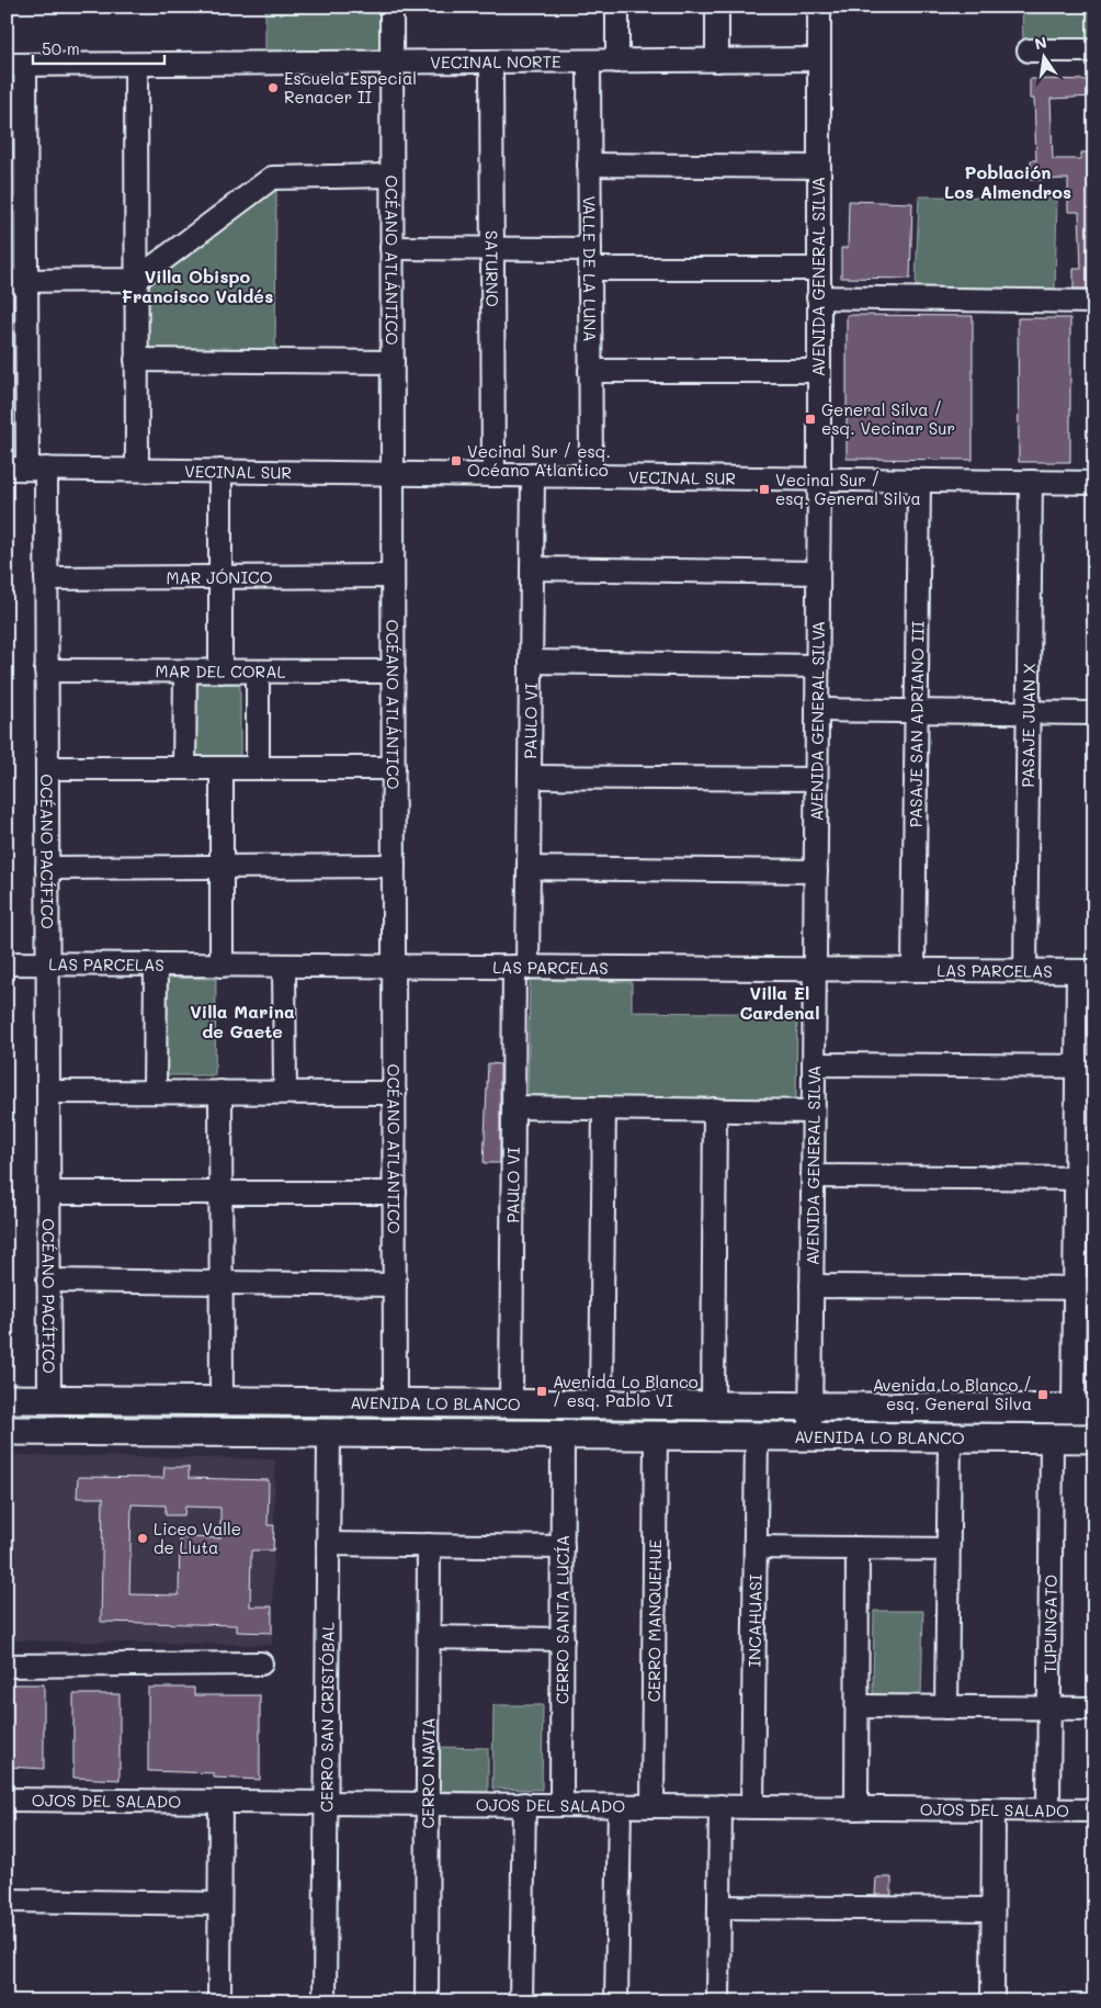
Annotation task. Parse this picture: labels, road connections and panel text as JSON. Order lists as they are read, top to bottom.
{
  "streets": {
    "main road": ["AVENIDA LO BLANCO"],
    "street": [
      "VECINAL NORTE",
      "OCÉANO ATLÁNTICO",
      "SATURNO",
      "VALLE DE LA LUNA",
      "AVENIDA GENERAL SILVA",
      "VECINAL SUR",
      "MAR JÓNICO",
      "MAR DEL CORAL",
      "PAULO VI",
      "PASAJE SAN ADRIANO III",
      "PASAJE JUAN X",
      "OCÉANO PACÍFICO",
      "LAS PARCELAS",
      "CERRO SANTA LUCÍA",
      "CERRO MANQUEHUE",
      "INCAHUASI",
      "TUPUNGATO",
      "CERRO SAN CRISTÓBAL",
      "CERRO NAVIA",
      "OJOS DEL SALADO"
    ]
  },
  "crossings": [
    ["VECINAL NORTE", "OCÉANO ATLÁNTICO"],
    ["VECINAL NORTE", "SATURNO"],
    ["VECINAL NORTE", "VALLE DE LA LUNA"],
    ["VECINAL NORTE", "AVENIDA GENERAL SILVA"],
    ["VECINAL NORTE", "OCÉANO PACÍFICO"],
    ["OCÉANO ATLÁNTICO", "VECINAL SUR"],
    ["OCÉANO ATLÁNTICO", "MAR JÓNICO"],
    ["OCÉANO ATLÁNTICO", "MAR DEL CORAL"],
    ["OCÉANO ATLÁNTICO", "LAS PARCELAS"],
    ["OCÉANO ATLÁNTICO", "AVENIDA LO BLANCO"],
    ["SATURNO", "VECINAL SUR"],
    ["VALLE DE LA LUNA", "VECINAL SUR"],
    ["AVENIDA GENERAL SILVA", "VECINAL SUR"],
    ["AVENIDA GENERAL SILVA", "LAS PARCELAS"],
    ["AVENIDA GENERAL SILVA", "AVENIDA LO BLANCO"],
    ["VECINAL SUR", "PAULO VI"],
    ["VECINAL SUR", "PASAJE SAN ADRIANO III"],
    ["VECINAL SUR", "PASAJE JUAN X"],
    ["VECINAL SUR", "OCÉANO PACÍFICO"],
    ["MAR JÓNICO", "OCÉANO PACÍFICO"],
    ["MAR DEL CORAL", "OCÉANO PACÍFICO"],
    ["PAULO VI", "LAS PARCELAS"],
    ["PAULO VI", "AVENIDA LO BLANCO"],
    ["PASAJE SAN ADRIANO III", "LAS PARCELAS"],
    ["PASAJE JUAN X", "LAS PARCELAS"],
    ["OCÉANO PACÍFICO", "LAS PARCELAS"],
    ["OCÉANO PACÍFICO", "AVENIDA LO BLANCO"],
    ["AVENIDA LO BLANCO", "CERRO SANTA LUCÍA"],
    ["AVENIDA LO BLANCO", "CERRO MANQUEHUE"],
    ["AVENIDA LO BLANCO", "INCAHUASI"],
    ["AVENIDA LO BLANCO", "TUPUNGATO"],
    ["AVENIDA LO BLANCO", "CERRO SAN CRISTÓBAL"],
    ["CERRO SANTA LUCÍA", "OJOS DEL SALADO"],
    ["CERRO MANQUEHUE", "OJOS DEL SALADO"],
    ["INCAHUASI", "OJOS DEL SALADO"],
    ["TUPUNGATO", "OJOS DEL SALADO"],
    ["CERRO SAN CRISTÓBAL", "OJOS DEL SALADO"],
    ["CERRO NAVIA", "OJOS DEL SALADO"]
  ],
  "districts": [
    "Población Los Almendros",
    "Villa Obispo Francisco Valdés",
    "Villa El Cardenal",
    "Villa Marina de Gaete"
  ],
  "places": {
    "other": ["Escuela Especial Renacer II", "Liceo Valle de Lluta"],
    "transit": [
      "General Silva / esq. Vecinar Sur",
      "Vecinal Sur / esq. Océano Atlantico",
      "Vecinal Sur / esq. General Silva",
      "Avenida Lo Blanco / esq. Pablo VI",
      "Avenida Lo Blanco / esq. General Silva"
    ]
  },
  "scale_bar": "50 m",
  "north": "top"
}
